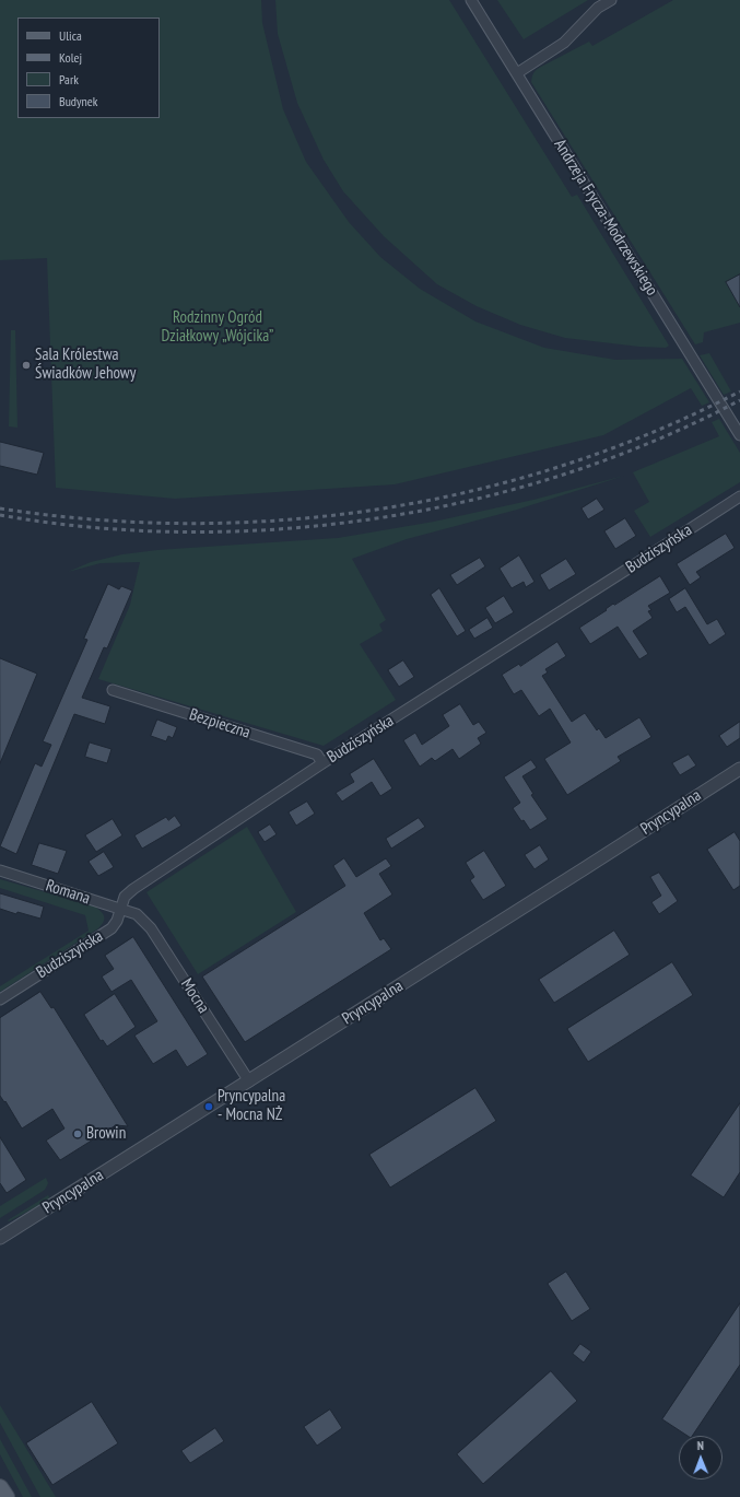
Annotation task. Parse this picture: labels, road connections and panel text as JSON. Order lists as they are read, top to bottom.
{
  "streets": {
    "street": [
      "Andrzeja Frycza-Modrzewskiego",
      "Budziszyńska",
      "Bezpieczna",
      "Pryncypalna",
      "Romana",
      "Mocna"
    ]
  },
  "crossings": [
    ["Budziszyńska", "Bezpieczna"],
    ["Budziszyńska", "Romana"],
    ["Pryncypalna", "Mocna"],
    ["Romana", "Mocna"]
  ],
  "parks": ["Rodzinny Ogród Działkowy „Wójcika”"],
  "places": ["Sala Królestwa Świadków Jehowy", "Pryncypalna - Mocna NŻ", "Browin"],
  "legend": [
    "Ulica",
    "Kolej",
    "Park",
    "Budynek"
  ],
  "north": "top"
}
